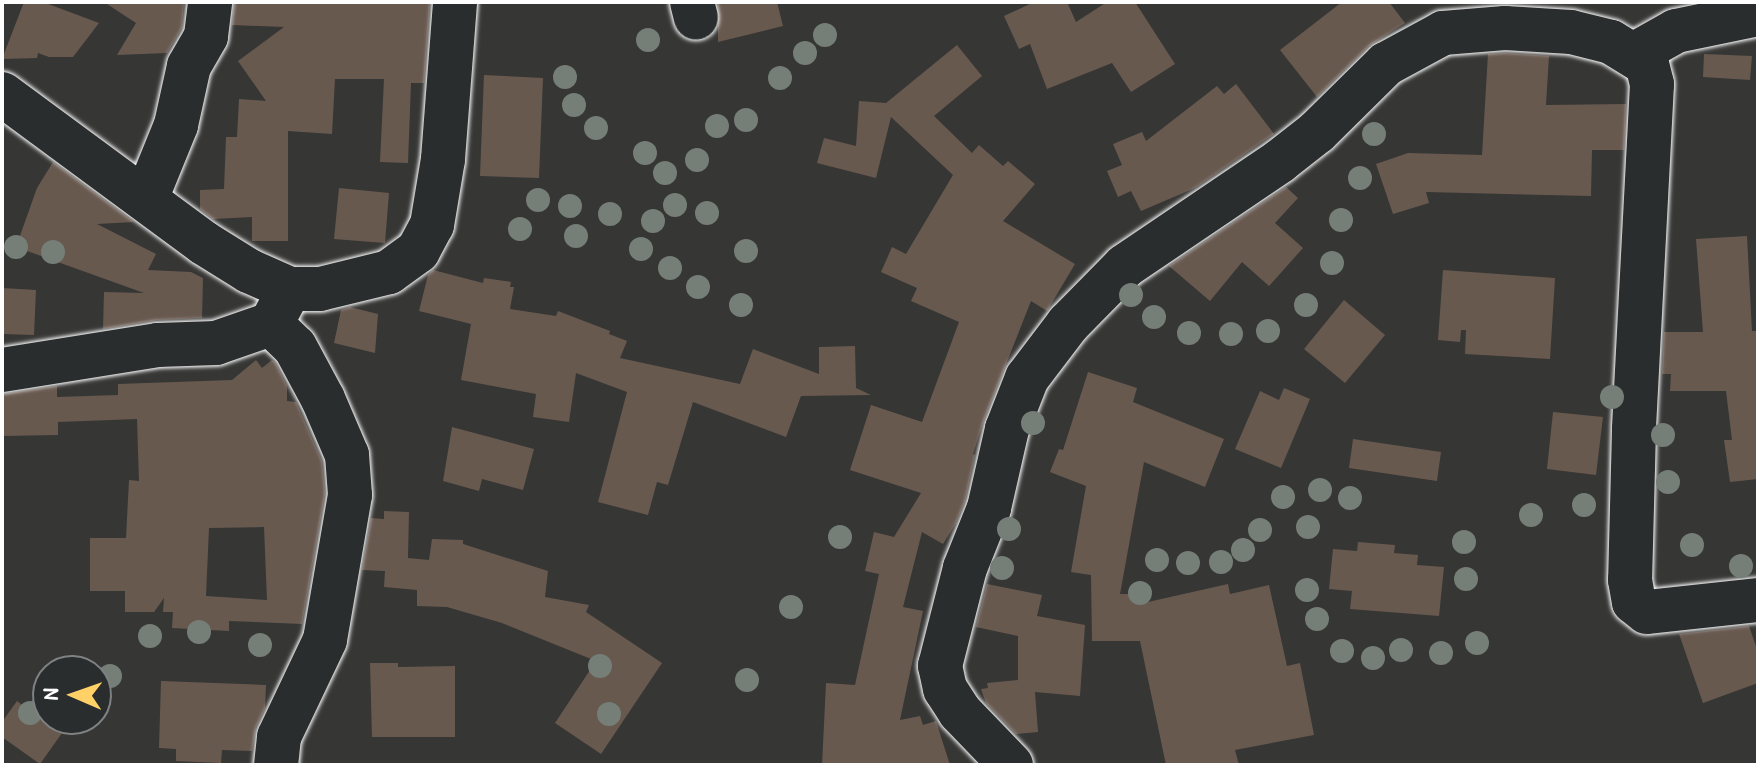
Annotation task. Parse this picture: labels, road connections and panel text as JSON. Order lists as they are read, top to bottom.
{
  "north": "left"
}
